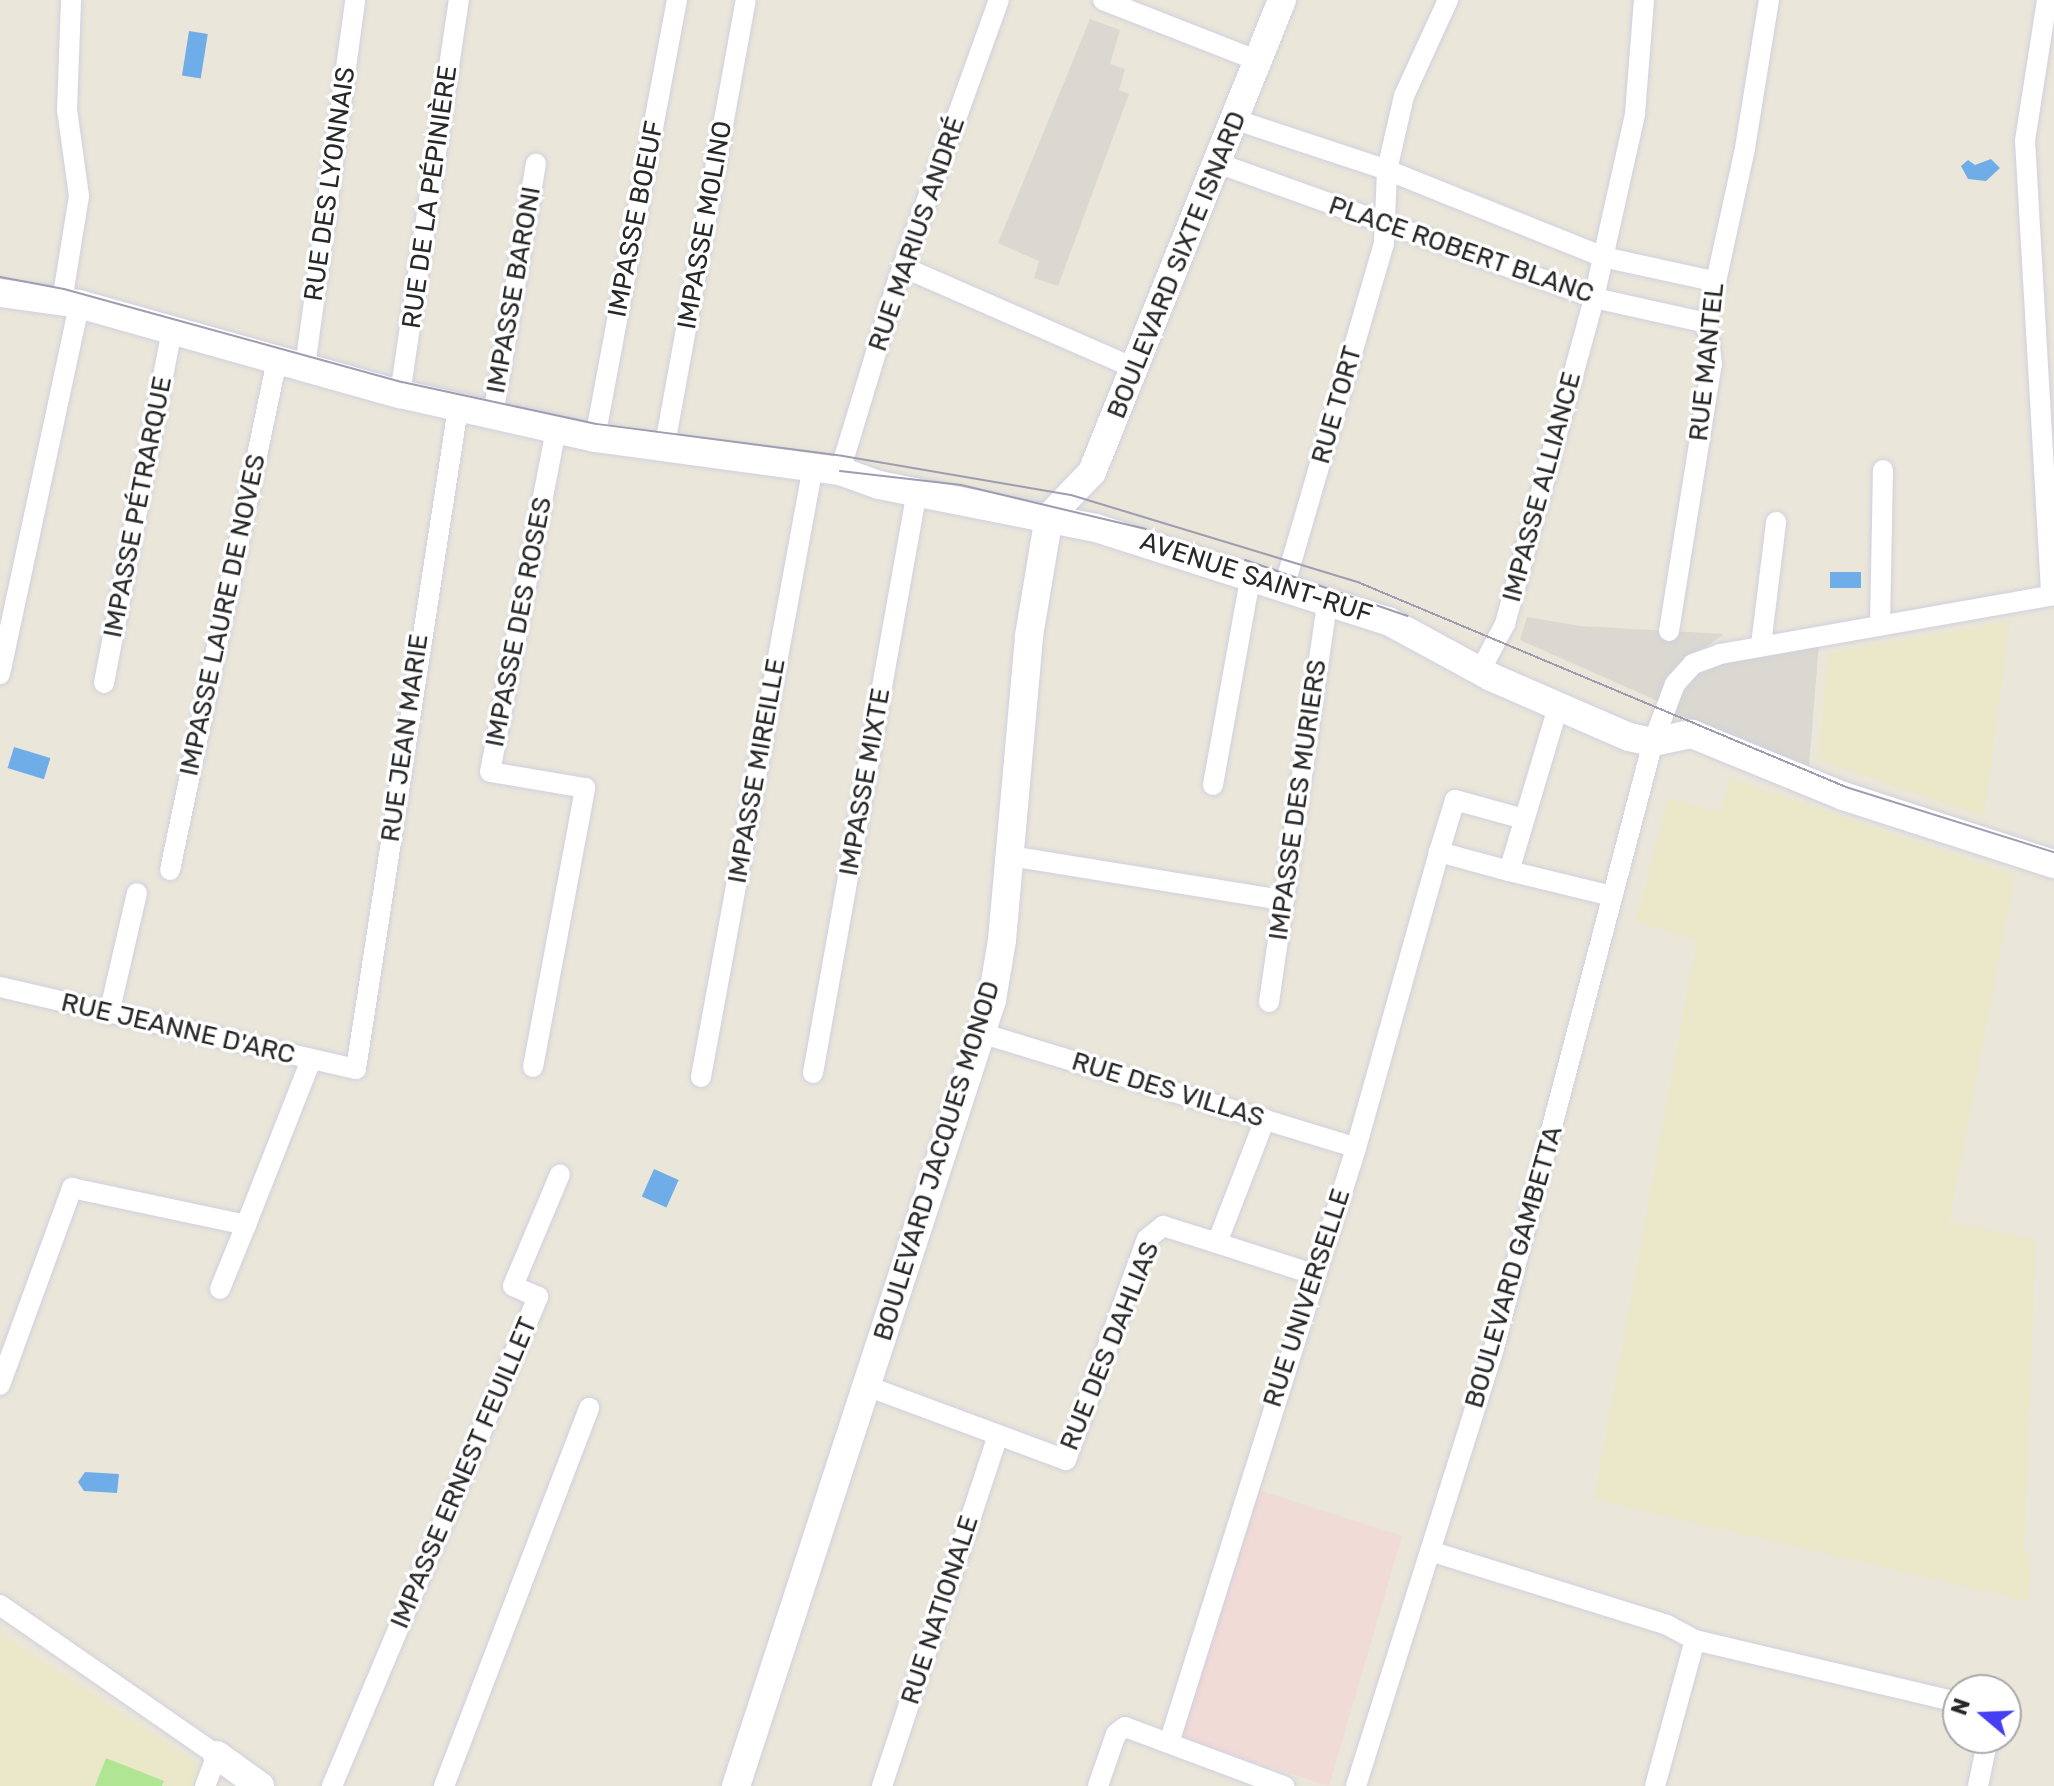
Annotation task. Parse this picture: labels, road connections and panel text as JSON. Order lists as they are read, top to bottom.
{
  "streets": {
    "street": [
      "RUE DES LYONNAIS",
      "RUE DE LA PÉPINIÈRE",
      "IMPASSE BOEUF",
      "IMPASSE MOLINO",
      "RUE MARIUS ANDRÉ",
      "PLACE ROBERT BLANC",
      "BOULEVARD SIXTE ISNARD",
      "IMPASSE BARONI",
      "RUE MANTEL",
      "RUE TORT",
      "IMPASSE ALLIANCE",
      "IMPASSE PÉTRARQUE",
      "AVENUE SAINT-RUF",
      "IMPASSE LAURE DE NOVES",
      "IMPASSE DES ROSES",
      "RUE JEAN MARIE",
      "IMPASSE MIREILLE",
      "IMPASSE MIXTE",
      "IMPASSE DES MURIERS",
      "RUE JEANNE D'ARC",
      "RUE DES VILLAS",
      "BOULEVARD JACQUES MONOD",
      "BOULEVARD GAMBETTA",
      "RUE UNIVERSELLE",
      "RUE DES DAHLIAS",
      "IMPASSE ERNEST FEUILLET",
      "RUE NATIONALE"
    ]
  },
  "crossings": [
    ["RUE DES LYONNAIS", "AVENUE SAINT-RUF"],
    ["RUE DE LA PÉPINIÈRE", "AVENUE SAINT-RUF"],
    ["IMPASSE BOEUF", "AVENUE SAINT-RUF"],
    ["IMPASSE MOLINO", "AVENUE SAINT-RUF"],
    ["RUE MARIUS ANDRÉ", "AVENUE SAINT-RUF"],
    ["RUE MARIUS ANDRÉ", "IMPASSE MIREILLE"],
    ["PLACE ROBERT BLANC", "BOULEVARD SIXTE ISNARD"],
    ["PLACE ROBERT BLANC", "RUE MANTEL"],
    ["PLACE ROBERT BLANC", "RUE TORT"],
    ["PLACE ROBERT BLANC", "IMPASSE ALLIANCE"],
    ["BOULEVARD SIXTE ISNARD", "AVENUE SAINT-RUF"],
    ["BOULEVARD SIXTE ISNARD", "BOULEVARD JACQUES MONOD"],
    ["IMPASSE BARONI", "AVENUE SAINT-RUF"],
    ["RUE TORT", "AVENUE SAINT-RUF"],
    ["IMPASSE ALLIANCE", "AVENUE SAINT-RUF"],
    ["IMPASSE PÉTRARQUE", "AVENUE SAINT-RUF"],
    ["AVENUE SAINT-RUF", "IMPASSE LAURE DE NOVES"],
    ["AVENUE SAINT-RUF", "IMPASSE DES ROSES"],
    ["AVENUE SAINT-RUF", "RUE JEAN MARIE"],
    ["AVENUE SAINT-RUF", "IMPASSE MIREILLE"],
    ["AVENUE SAINT-RUF", "IMPASSE MIXTE"],
    ["AVENUE SAINT-RUF", "IMPASSE DES MURIERS"],
    ["AVENUE SAINT-RUF", "BOULEVARD JACQUES MONOD"],
    ["AVENUE SAINT-RUF", "BOULEVARD GAMBETTA"],
    ["RUE JEAN MARIE", "RUE JEANNE D'ARC"],
    ["RUE DES VILLAS", "BOULEVARD JACQUES MONOD"],
    ["RUE DES VILLAS", "RUE UNIVERSELLE"],
    ["BOULEVARD JACQUES MONOD", "RUE DES DAHLIAS"],
    ["RUE UNIVERSELLE", "RUE DES DAHLIAS"],
    ["RUE DES DAHLIAS", "RUE NATIONALE"]
  ],
  "north": "left"
}
